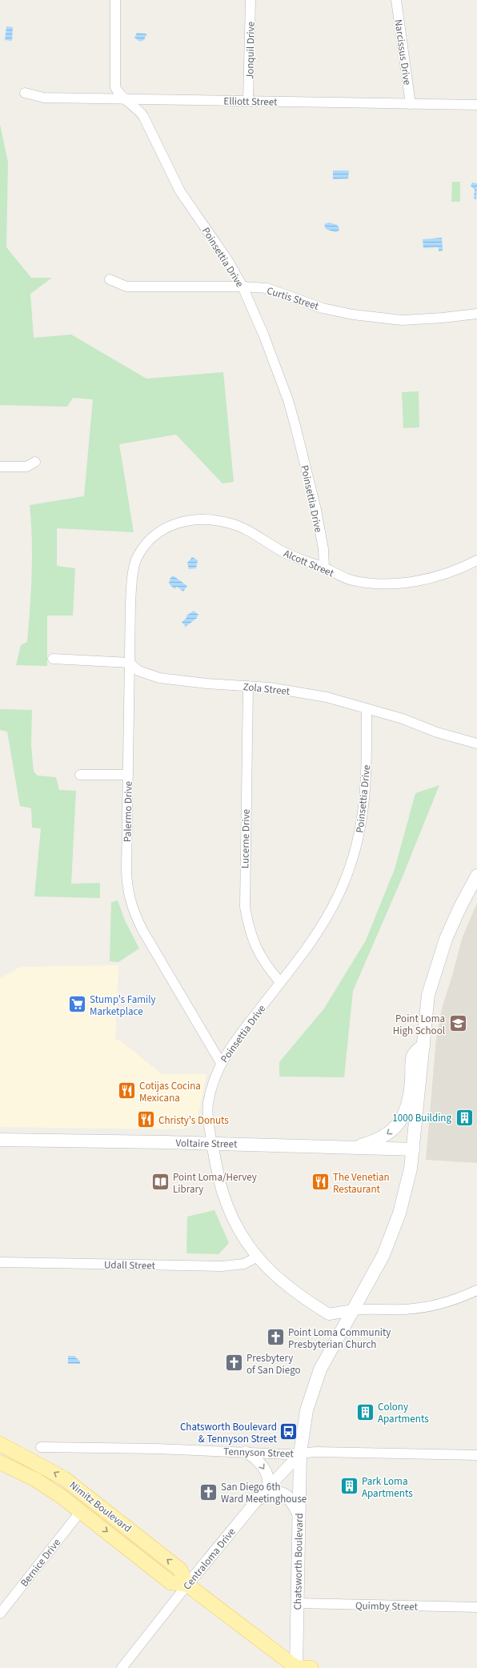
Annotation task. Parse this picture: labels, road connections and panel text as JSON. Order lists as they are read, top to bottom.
{
  "streets": {
    "main road": ["Voltaire Street", "Nimitz Boulevard", "Chatsworth Boulevard"],
    "street": [
      "Jonquil Drive",
      "Narcissus Drive",
      "Elliott Street",
      "Poinsettia Drive",
      "Curtis Street",
      "Alcott Street",
      "Zola Street",
      "Palermo Drive",
      "Lucerne Drive",
      "Udall Street",
      "Tennyson Street",
      "Centraloma Drive",
      "Bernice Drive",
      "Quimby Street"
    ]
  },
  "crossings": [
    ["Jonquil Drive", "Elliott Street"],
    ["Narcissus Drive", "Elliott Street"],
    ["Elliott Street", "Poinsettia Drive"],
    ["Poinsettia Drive", "Curtis Street"],
    ["Poinsettia Drive", "Alcott Street"],
    ["Poinsettia Drive", "Zola Street"],
    ["Poinsettia Drive", "Palermo Drive"],
    ["Poinsettia Drive", "Lucerne Drive"],
    ["Poinsettia Drive", "Voltaire Street"],
    ["Poinsettia Drive", "Udall Street"],
    ["Poinsettia Drive", "Chatsworth Boulevard"],
    ["Alcott Street", "Palermo Drive"],
    ["Zola Street", "Palermo Drive"],
    ["Zola Street", "Lucerne Drive"],
    ["Voltaire Street", "Chatsworth Boulevard"],
    ["Tennyson Street", "Centraloma Drive"],
    ["Tennyson Street", "Chatsworth Boulevard"],
    ["Nimitz Boulevard", "Centraloma Drive"],
    ["Nimitz Boulevard", "Chatsworth Boulevard"],
    ["Nimitz Boulevard", "Bernice Drive"],
    ["Centraloma Drive", "Chatsworth Boulevard"],
    ["Chatsworth Boulevard", "Quimby Street"]
  ],
  "places": {
    "supermarket": ["Stump's Family Marketplace"],
    "school or university": ["Point Loma High School"],
    "restaurant": ["Cotijas Cocina Mexicana", "Christy's Donuts", "The Venetian Restaurant"],
    "building": ["1000 Building", "Colony Apartments", "Park Loma Apartments"],
    "library": ["Point Loma/Hervey Library"],
    "church": ["Point Loma Community Presbyterian Church", "Presbytery of San Diego", "San Diego 6th Ward Meetinghouse"],
    "bus stop": ["Chatsworth Boulevard & Tennyson Street"]
  }
}
